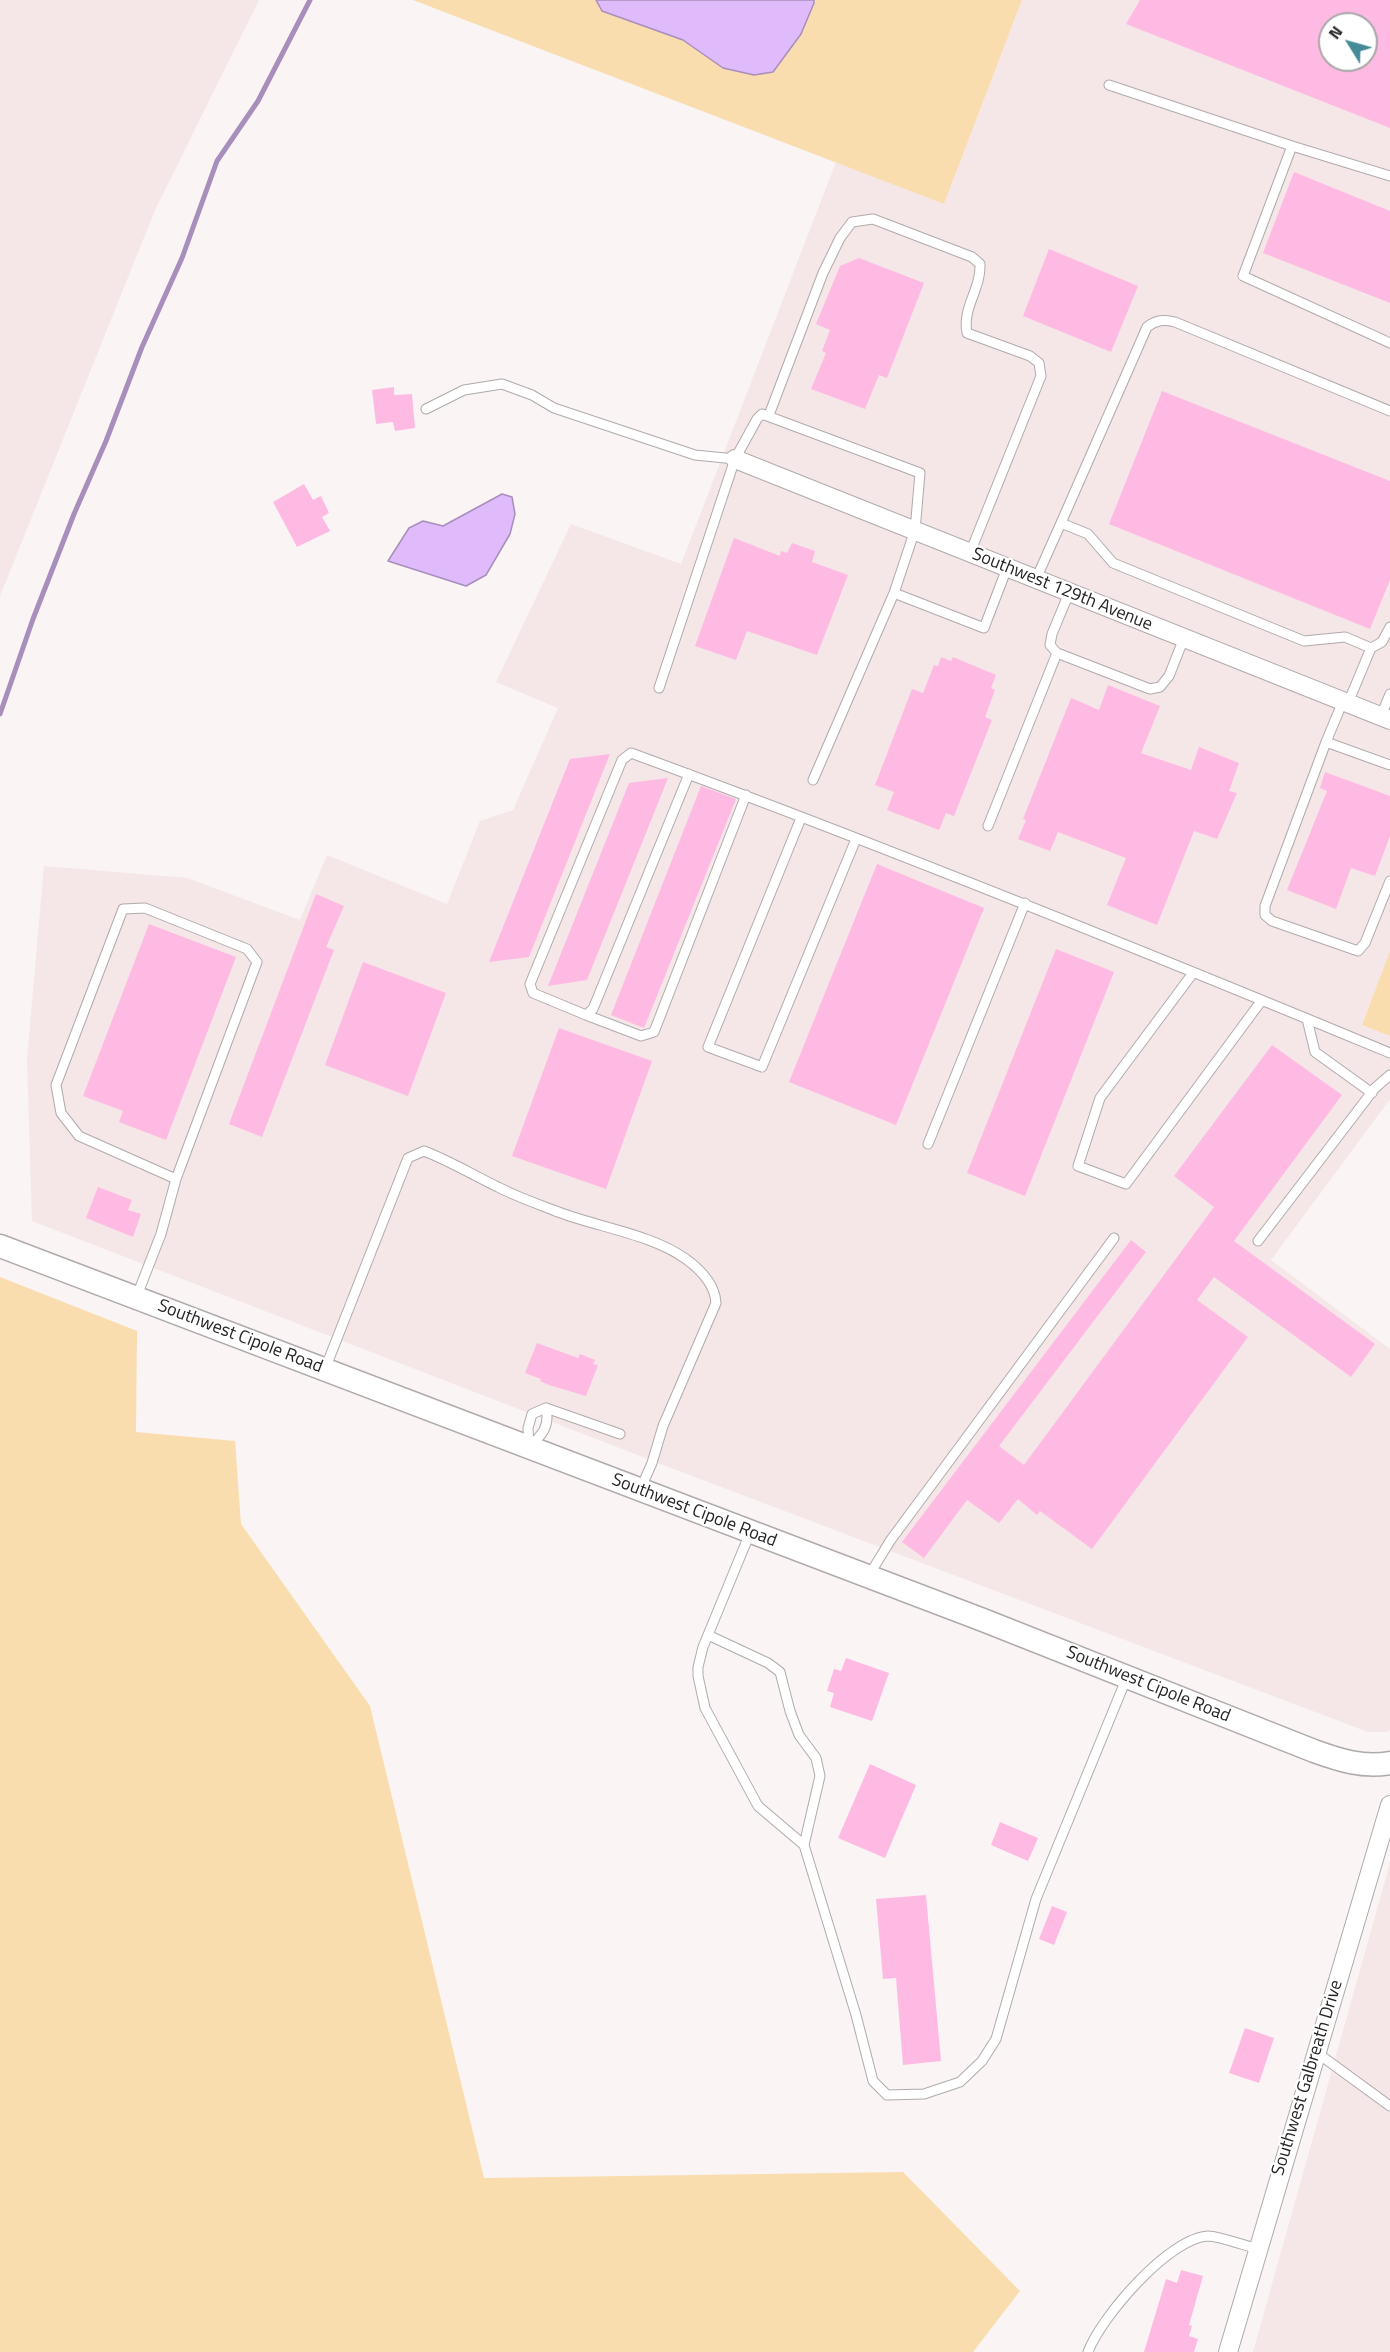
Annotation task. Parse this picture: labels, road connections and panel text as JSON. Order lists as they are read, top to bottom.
{
  "streets": {
    "street": ["Southwest 129th Avenue", "Southwest Cipole Road", "Southwest Galbreath Drive"]
  },
  "north": "top left"
}
